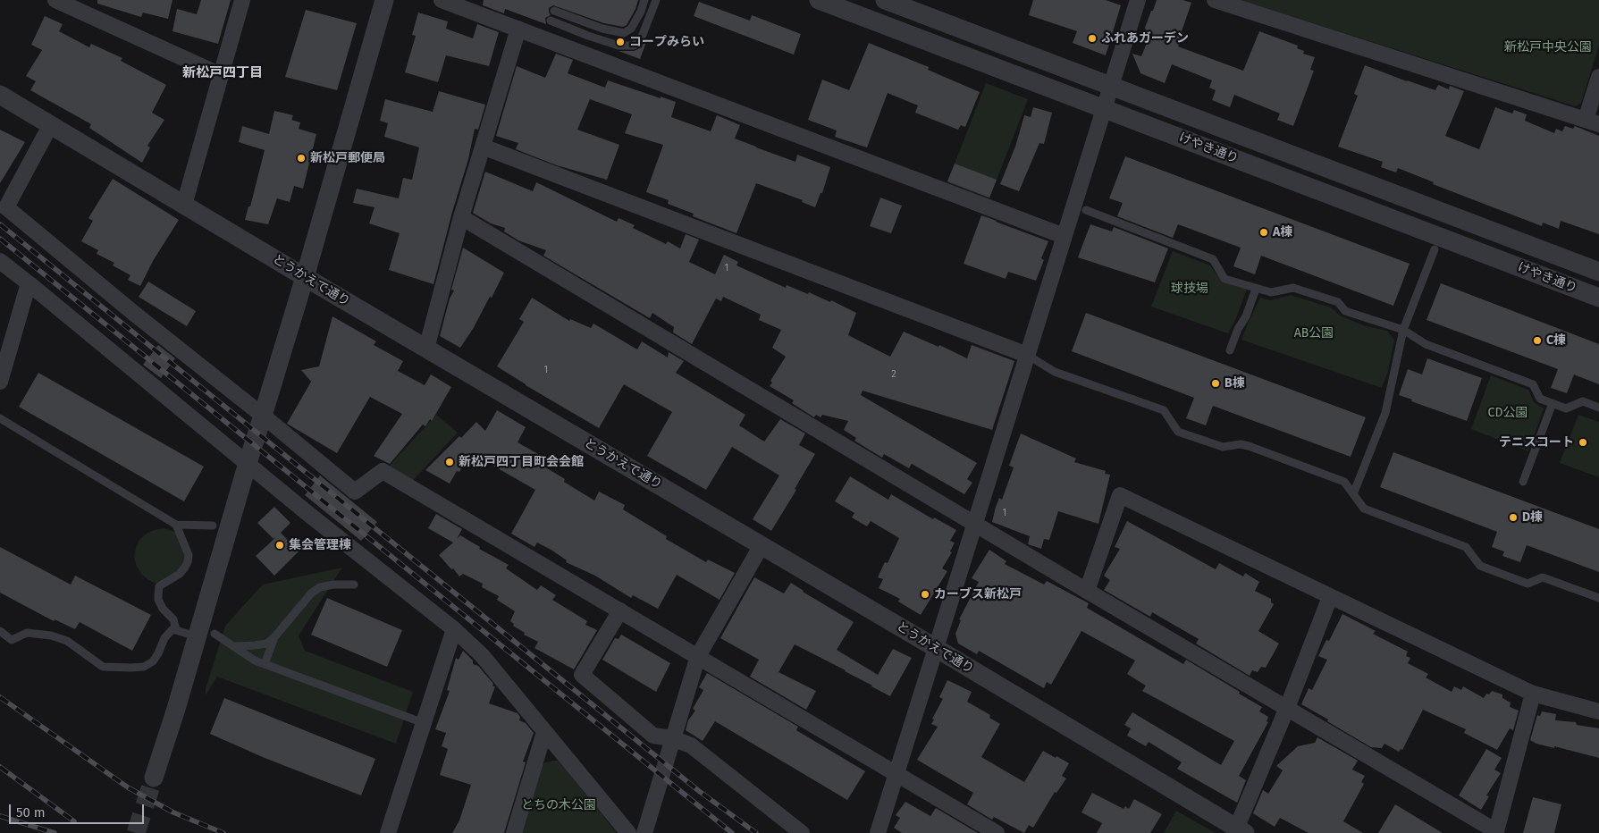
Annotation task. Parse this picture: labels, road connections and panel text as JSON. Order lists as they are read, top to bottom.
{
  "streets": {
    "street": ["けやき通り", "とうかえで通り"]
  },
  "districts": ["新松戸四丁目"],
  "parks": [
    "新松戸中央公園",
    "球技場",
    "AB公園",
    "CD公園",
    "とちの木公園"
  ],
  "places": [
    "ふれあガーデン",
    "コープみらい",
    "新松戸郵便局",
    "A棟",
    "C棟",
    "B棟",
    "テニスコート",
    "新松戸四丁目町会会館",
    "D棟",
    "集会管理棟",
    "カーブス新松戸"
  ],
  "house_numbers": [
    "1",
    "1",
    "2",
    "1"
  ],
  "scale_bar": "50 m"
}
